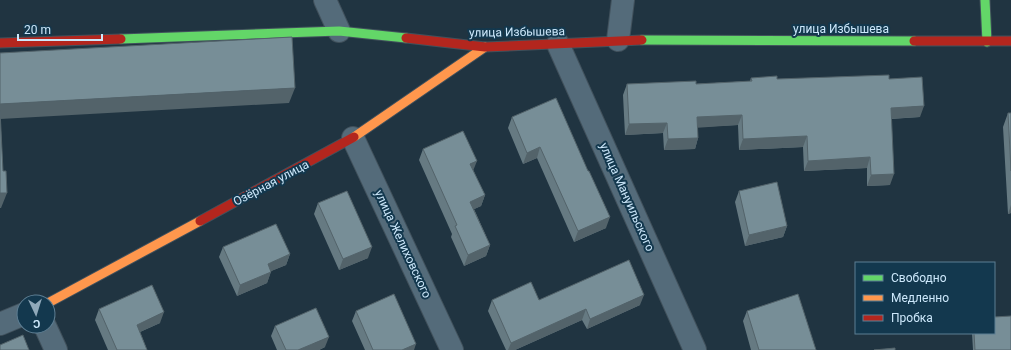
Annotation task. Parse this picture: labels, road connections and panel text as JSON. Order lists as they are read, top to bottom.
{
  "streets": {
    "street": [
      "улица Избышева",
      "Озёрная улица",
      "улица Мануильского",
      "улица Желиховского"
    ]
  },
  "crossings": [
    ["улица Избышева", "Озёрная улица"],
    ["улица Избышева", "улица Мануильского"],
    ["Озёрная улица", "улица Желиховского"]
  ],
  "legend": ["Свободно", "Медленно", "Пробка"],
  "scale_bar": "20 m",
  "north": "bottom"
}
